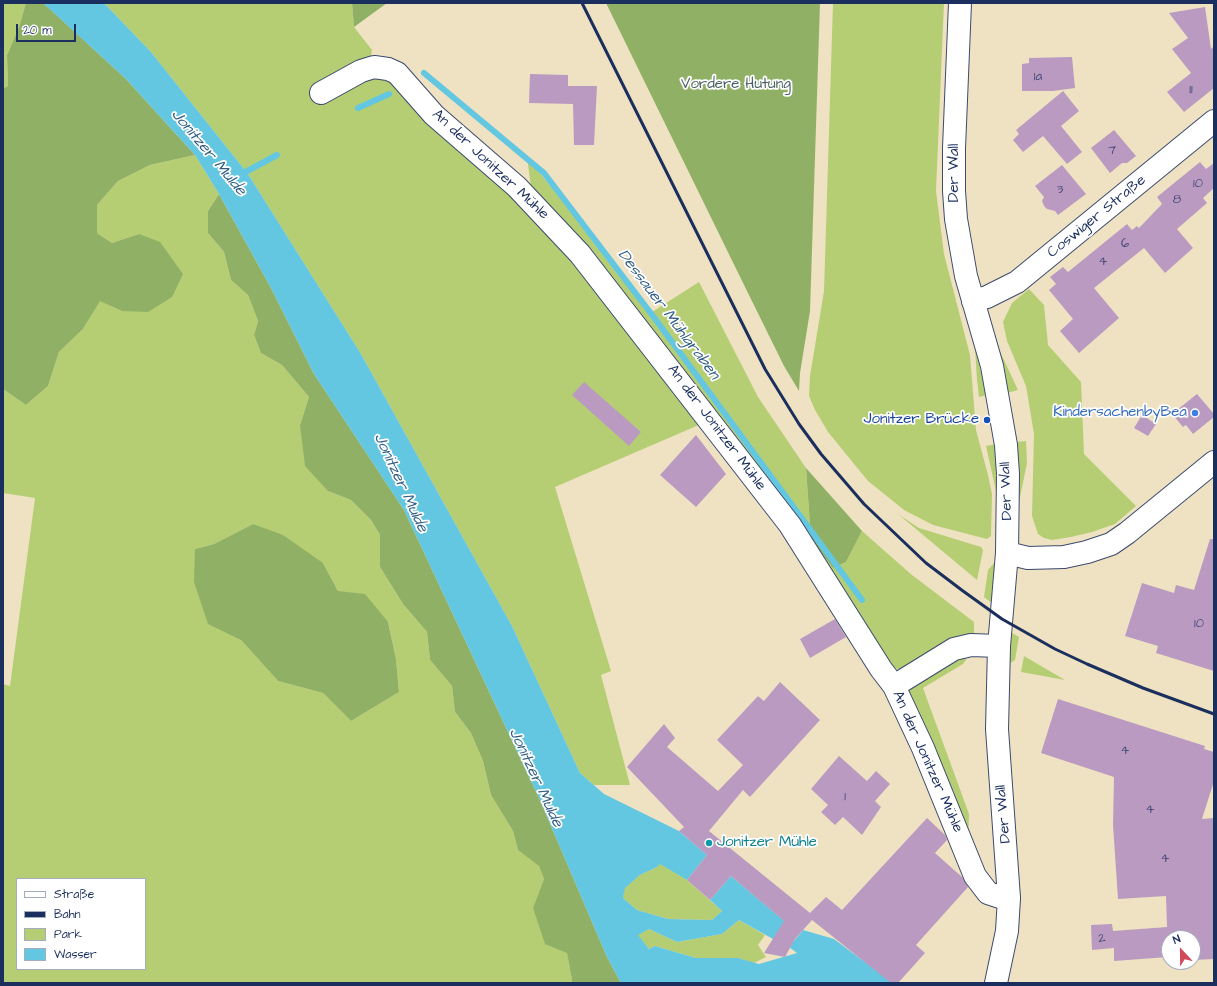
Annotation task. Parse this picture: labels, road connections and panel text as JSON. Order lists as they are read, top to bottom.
{
  "streets": {
    "street": ["An der Jonitzer Mühle", "Der Wall", "Coswiger Straße"]
  },
  "crossings": [
    ["An der Jonitzer Mühle", "Der Wall"],
    ["Der Wall", "Coswiger Straße"]
  ],
  "water": ["Jonitzer Mulde", "Dessauer Mühlgraben"],
  "parks": ["Vordere Hutung"],
  "places": ["KindersachenbyBea", "Jonitzer Brücke", "Jonitzer Mühle"],
  "house_numbers": [
    "1a",
    "11",
    "7",
    "10",
    "3",
    "8",
    "6",
    "4",
    "10",
    "4",
    "1",
    "4",
    "4",
    "2"
  ],
  "legend": [
    "Straße",
    "Bahn",
    "Park",
    "Wasser"
  ],
  "scale_bar": "20 m",
  "north": "top"
}
